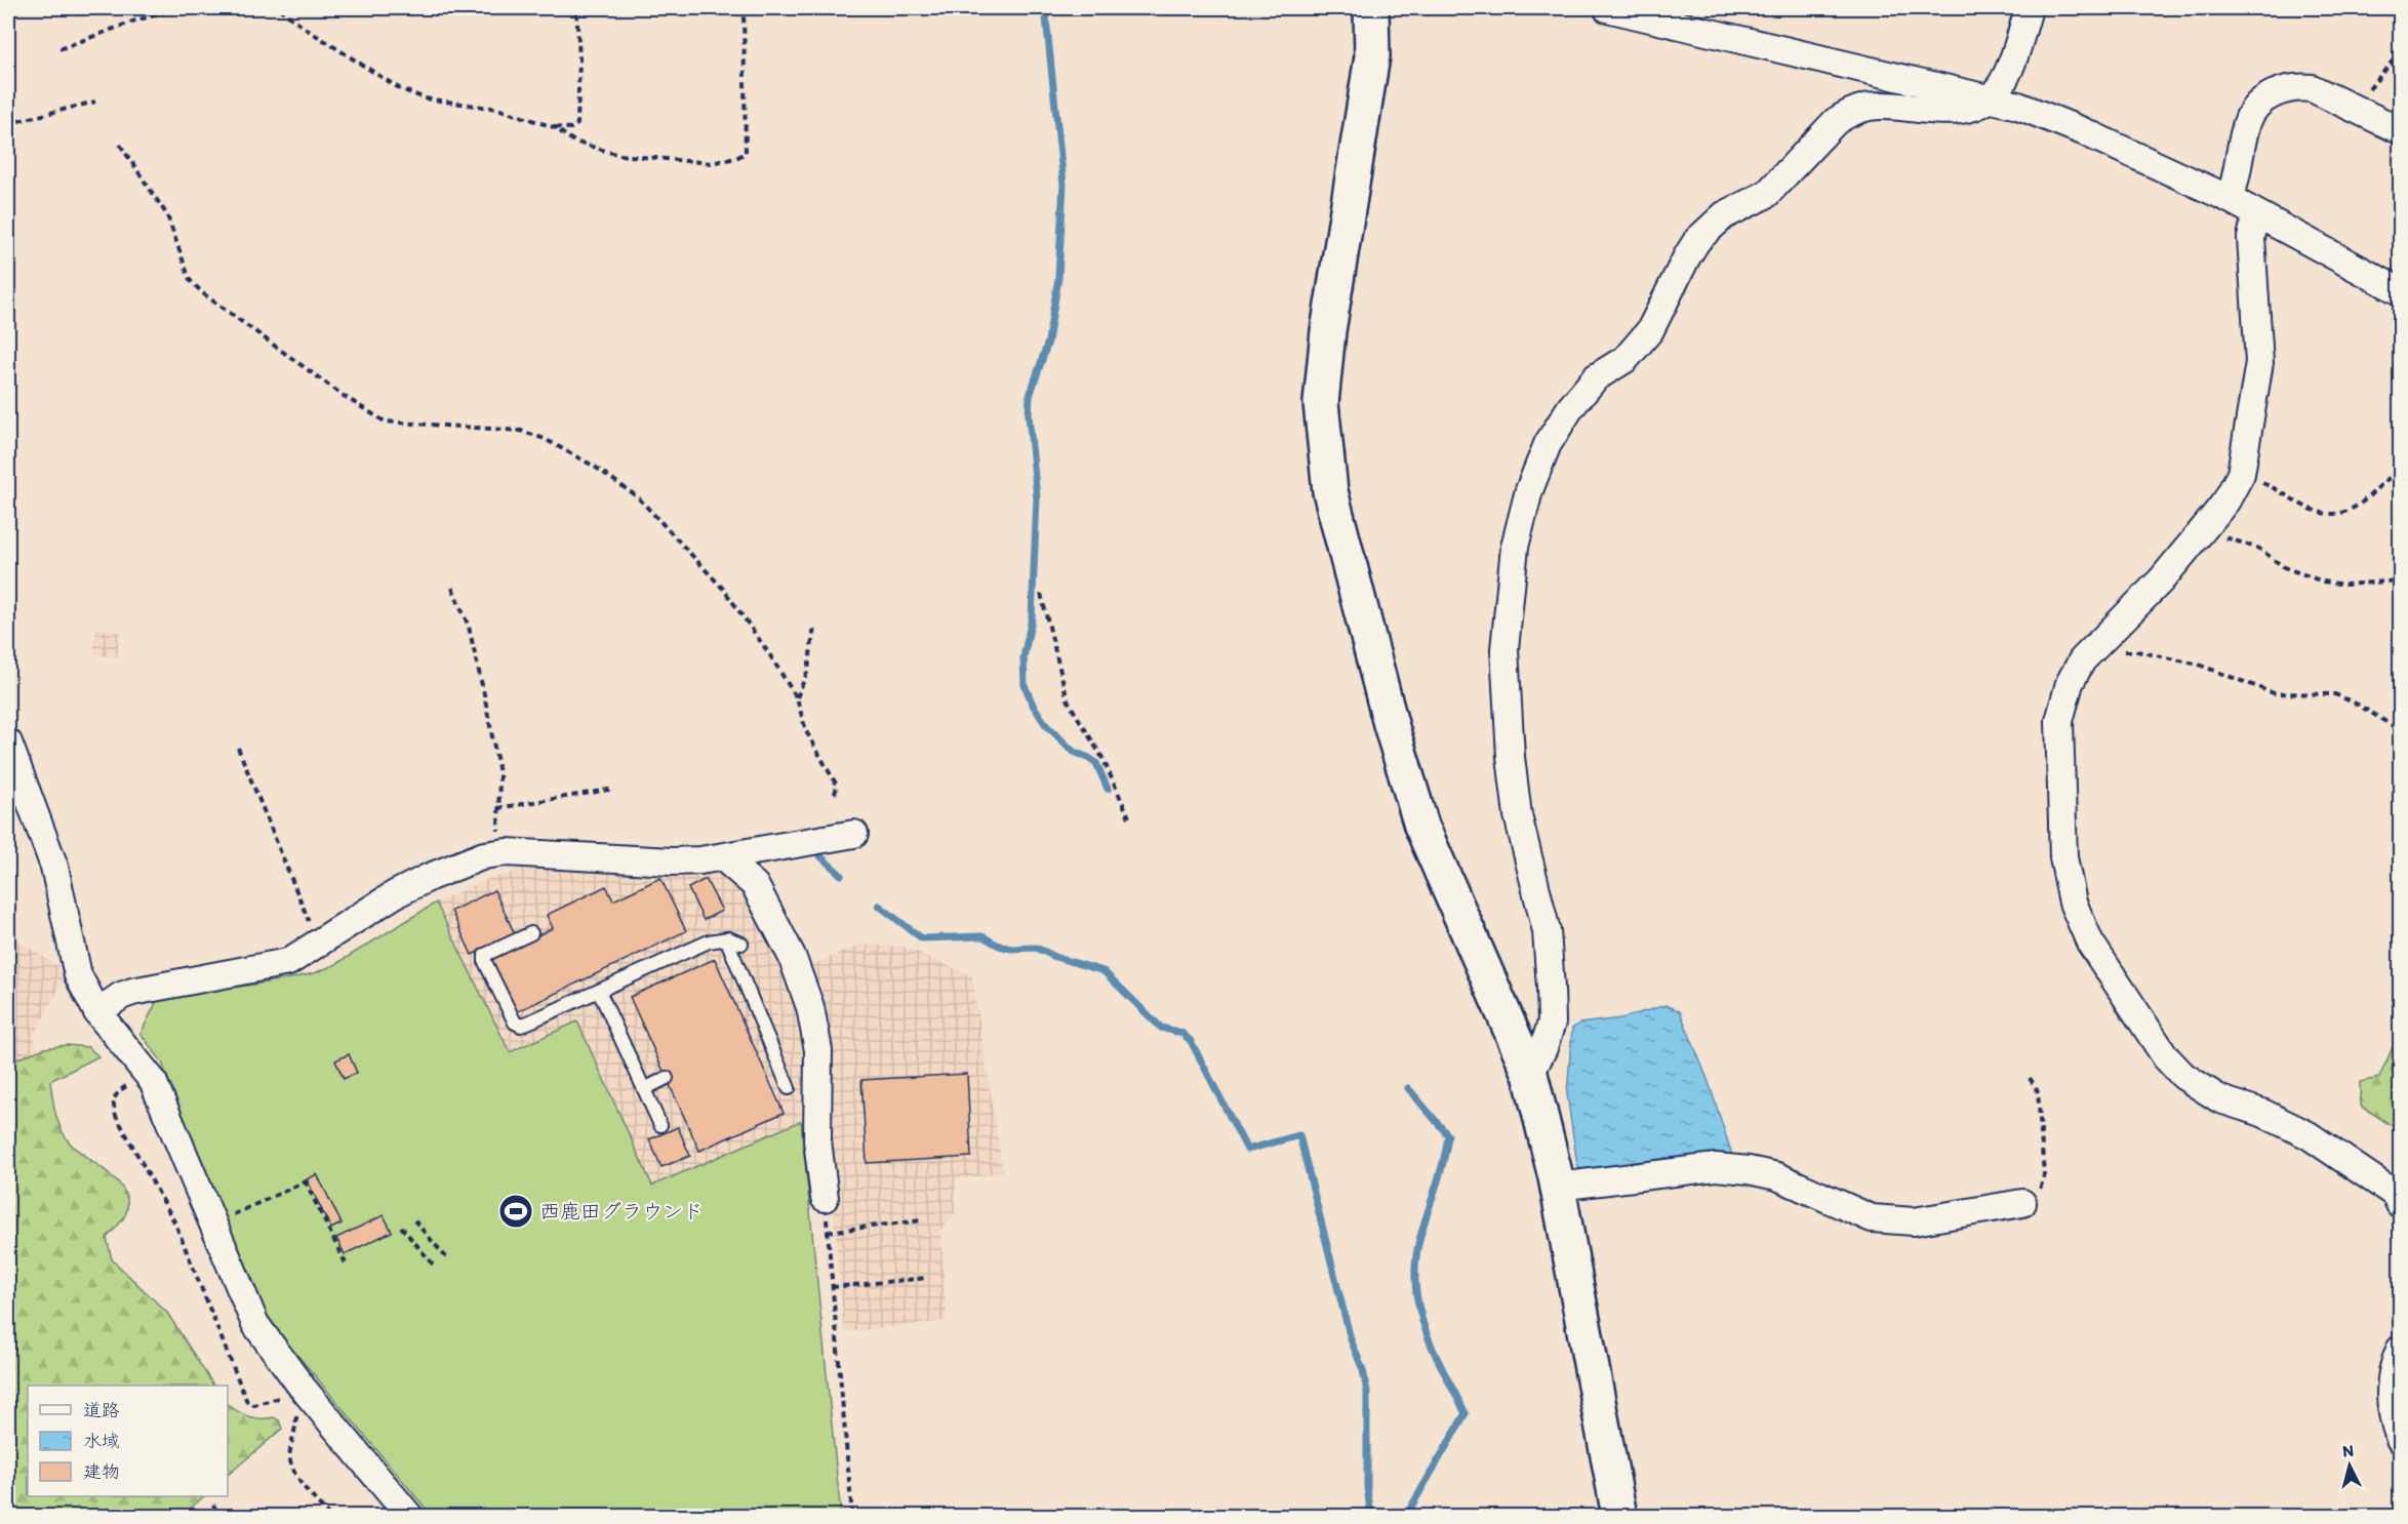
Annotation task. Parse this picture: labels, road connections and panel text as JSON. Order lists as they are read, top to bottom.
{
  "places": {
    "sports": ["西鹿田グラウンド"]
  },
  "legend": ["道路", "水域", "建物"],
  "north": "top"
}
